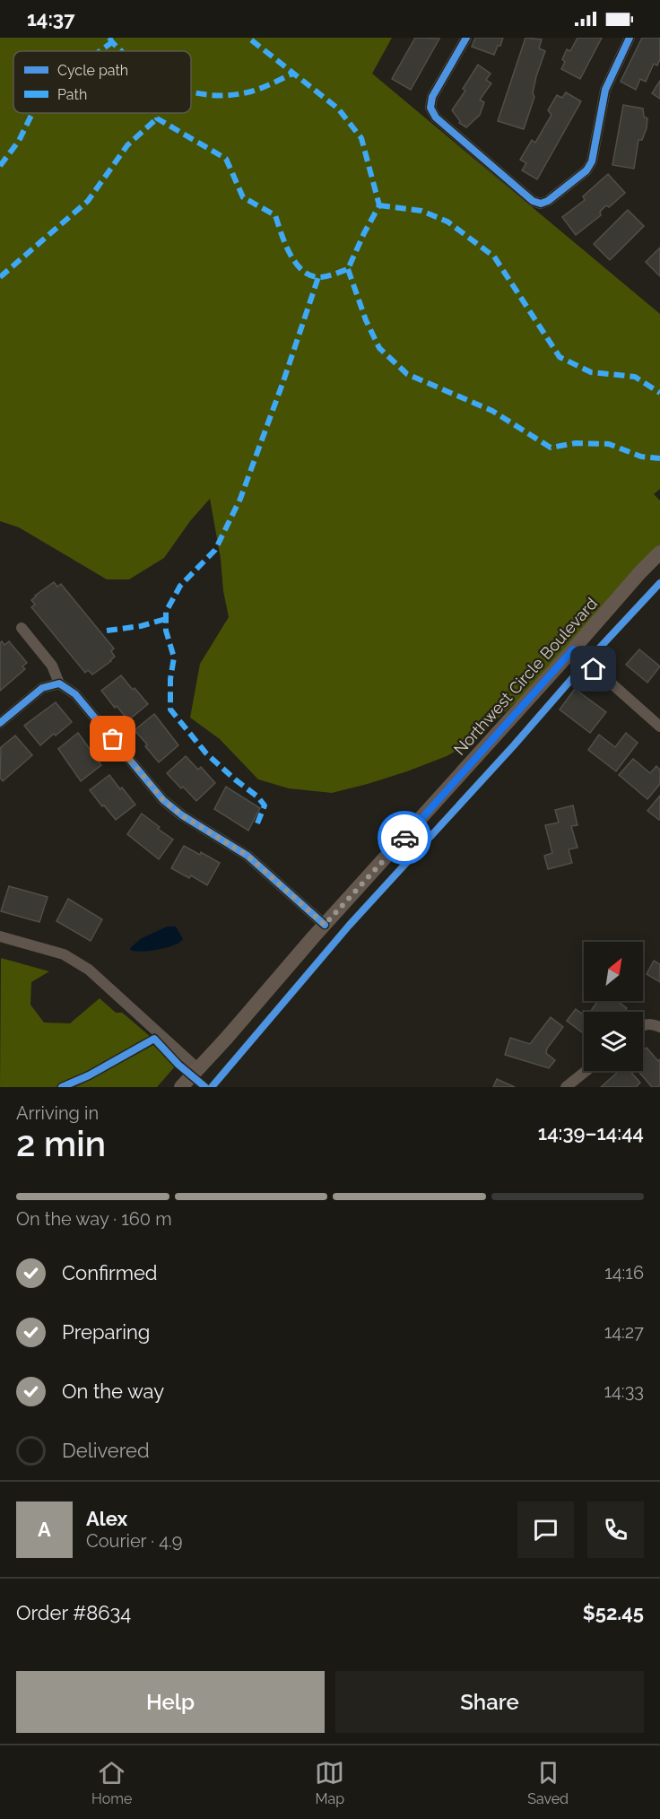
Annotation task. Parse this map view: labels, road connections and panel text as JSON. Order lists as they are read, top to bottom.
{
  "streets": {
    "main road": ["Northwest Circle Boulevard"]
  },
  "legend": ["Cycle path", "Path"],
  "north": "top right",
  "page": {
    "status": "14:37",
    "heading": ["2 min", "Arriving in", "14:39–14:44"],
    "panel": [
      "Alex",
      "Courier · 4.9",
      "Order #8634",
      "$52.45"
    ],
    "bar": "On the way · 160 m",
    "list": [
      ["Confirmed", "14:16"],
      ["Preparing", "14:27"],
      ["On the way", "14:33"],
      "Delivered"
    ],
    "round": "A",
    "buttons": ["Help", "Share"],
    "tabs": ["Home", "Map", "Saved"]
  }
}
